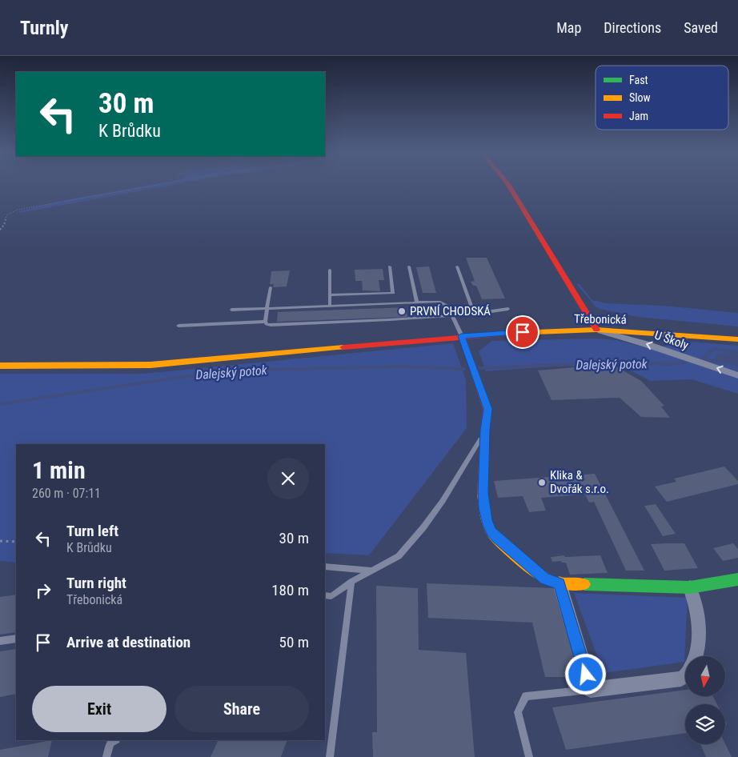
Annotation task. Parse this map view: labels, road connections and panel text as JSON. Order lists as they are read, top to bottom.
{
  "streets": {
    "main road": ["Třebonická"],
    "street": ["U Školy"]
  },
  "crossings": [
    ["Třebonická", "U Školy"]
  ],
  "one_way": ["U Školy"],
  "water": ["Dalejský potok"],
  "places": ["PRVNÍ CHODSKÁ", "Klika & Dvořák s.r.o."],
  "legend": ["Fast", "Slow", "Jam"],
  "north": "bottom",
  "page": {
    "header": "Turnly",
    "nav": ["Map", "Directions", "Saved"],
    "turn": ["30 m", "K Brůdku"],
    "heading": ["1 min", "260 m · 07:11"],
    "list": [
      {
        "name": "Turn left",
        "note": "K Brůdku",
        "value": "30 m"
      },
      {
        "name": "Turn right",
        "note": "Třebonická",
        "value": "180 m"
      },
      {
        "name": "Arrive at destination",
        "value": "50 m"
      }
    ],
    "buttons": ["Exit", "Share"]
  }
}
